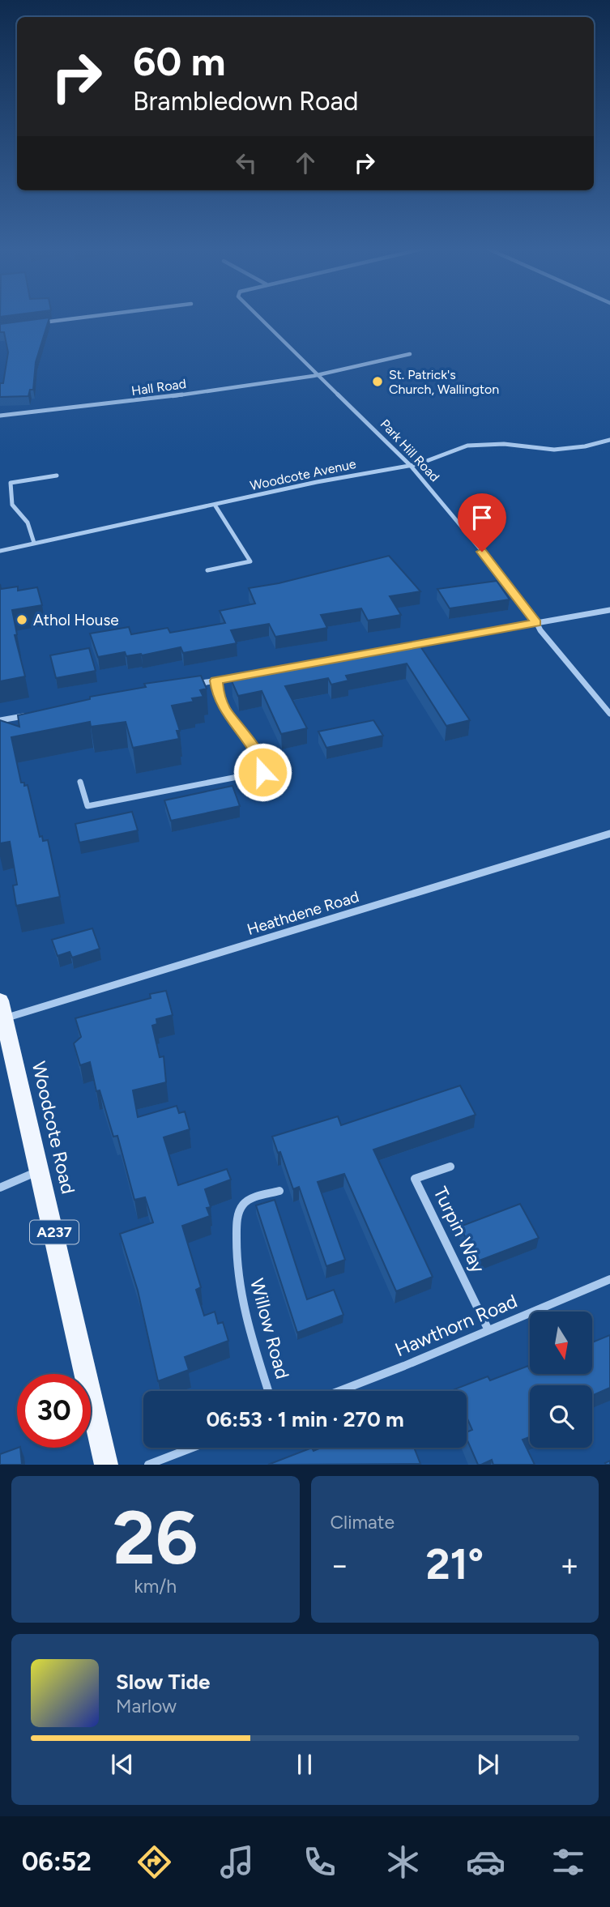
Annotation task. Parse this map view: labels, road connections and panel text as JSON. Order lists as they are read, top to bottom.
{
  "streets": {
    "main road": ["Woodcote Road", "A237"],
    "street": [
      "Hall Road",
      "Park Hill Road",
      "Woodcote Avenue",
      "Heathdene Road",
      "Turpin Way",
      "Hawthorn Road",
      "Willow Road"
    ]
  },
  "crossings": [
    ["Hall Road", "Park Hill Road"],
    ["Park Hill Road", "Woodcote Avenue"],
    ["Heathdene Road", "Woodcote Road"],
    ["Turpin Way", "Hawthorn Road"]
  ],
  "places": ["St. Patrick's Church, Wallington", "Athol House"],
  "north": "bottom",
  "page": {
    "turn": ["60 m", "Brambledown Road"],
    "limit": "30",
    "trip": "06:53 · 1 min · 270 m",
    "tile": [
      ["26", "km/h"],
      "Climate"
    ],
    "heat": ["−", "21°", "+"],
    "song": ["Slow Tide", "Marlow"],
    "tabs": "06:52"
  }
}
